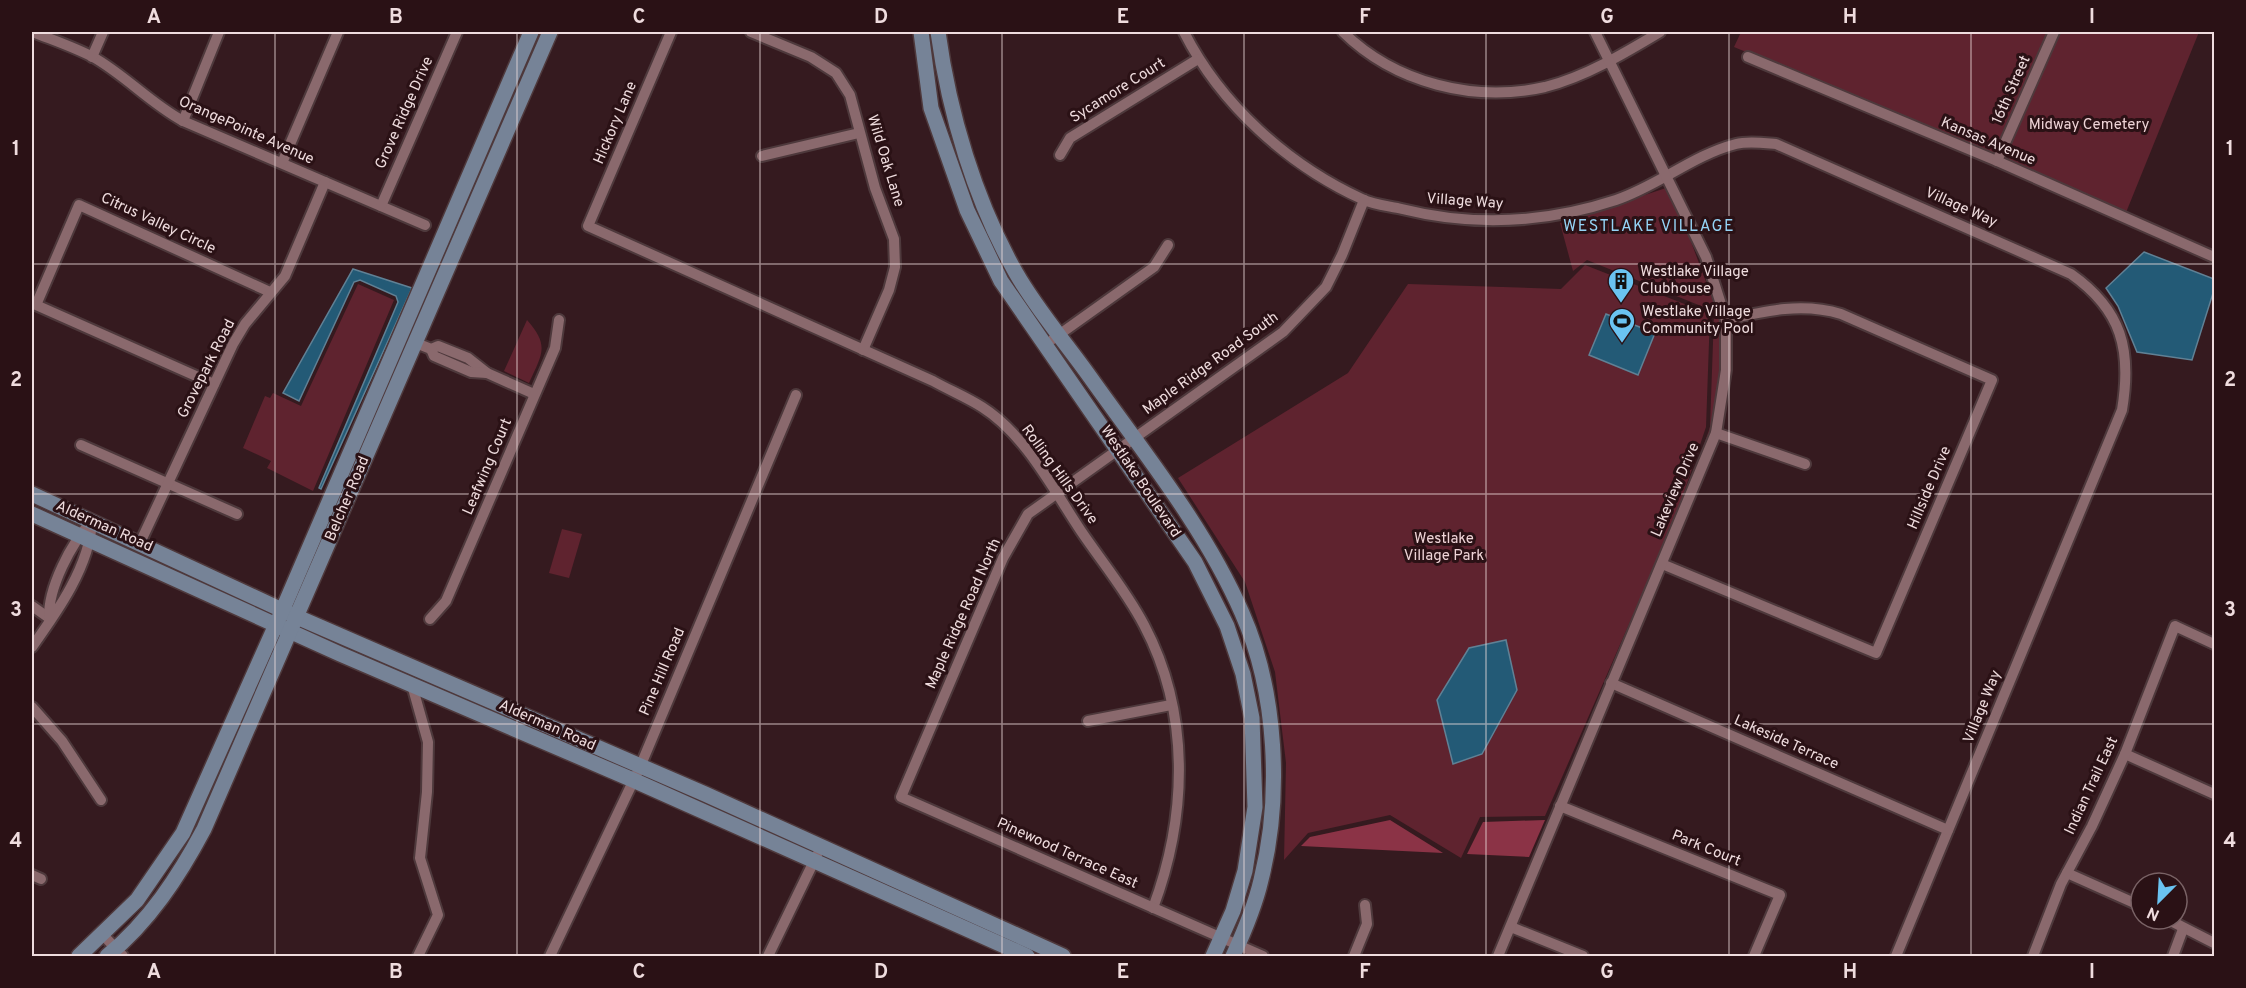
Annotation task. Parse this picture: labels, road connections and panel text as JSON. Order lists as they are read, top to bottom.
{
  "streets": {
    "main road": ["Westlake Boulevard", "Belcher Road", "Alderman Road"],
    "street": [
      "16th Street",
      "Sycamore Court",
      "Grove Ridge Drive",
      "Hickory Lane",
      "OrangePointe Avenue",
      "Kansas Avenue",
      "Wild Oak Lane",
      "Village Way",
      "Citrus Valley Circle",
      "Maple Ridge Road South",
      "Grovepark Road",
      "Leafwing Court",
      "Rolling Hills Drive",
      "Hillside Drive",
      "Lakeview Drive",
      "Maple Ridge Road North",
      "Pine Hill Road",
      "Lakeside Terrace",
      "Indian Trail East",
      "Park Court",
      "Pinewood Terrace East"
    ]
  },
  "crossings": [
    ["16th Street", "Kansas Avenue"],
    ["Sycamore Court", "Village Way"],
    ["Grove Ridge Drive", "OrangePointe Avenue"],
    ["Hickory Lane", "Rolling Hills Drive"],
    ["OrangePointe Avenue", "Grovepark Road"],
    ["Wild Oak Lane", "Rolling Hills Drive"],
    ["Village Way", "Maple Ridge Road South"],
    ["Village Way", "Lakeview Drive"],
    ["Village Way", "Lakeside Terrace"],
    ["Citrus Valley Circle", "Grovepark Road"],
    ["Maple Ridge Road South", "Westlake Boulevard"],
    ["Maple Ridge Road South", "Maple Ridge Road North"],
    ["Grovepark Road", "Alderman Road"],
    ["Rolling Hills Drive", "Maple Ridge Road North"],
    ["Rolling Hills Drive", "Pinewood Terrace East"],
    ["Westlake Boulevard", "Maple Ridge Road North"],
    ["Westlake Boulevard", "Pinewood Terrace East"],
    ["Hillside Drive", "Lakeview Drive"],
    ["Lakeview Drive", "Lakeside Terrace"],
    ["Lakeview Drive", "Park Court"],
    ["Belcher Road", "Alderman Road"],
    ["Alderman Road", "Pine Hill Road"],
    ["Maple Ridge Road North", "Pinewood Terrace East"]
  ],
  "districts": ["WESTLAKE VILLAGE"],
  "parks": ["Midway Cemetery", "Westlake Village Park"],
  "places": {
    "building": ["Westlake Village Clubhouse"],
    "sports": ["Westlake Village Community Pool"]
  },
  "north": "bottom left",
  "grid": {
    "columns": [
      "A",
      "B",
      "C",
      "D",
      "E",
      "F",
      "G",
      "H",
      "I"
    ],
    "rows": [
      "1",
      "2",
      "3",
      "4"
    ]
  }
}
